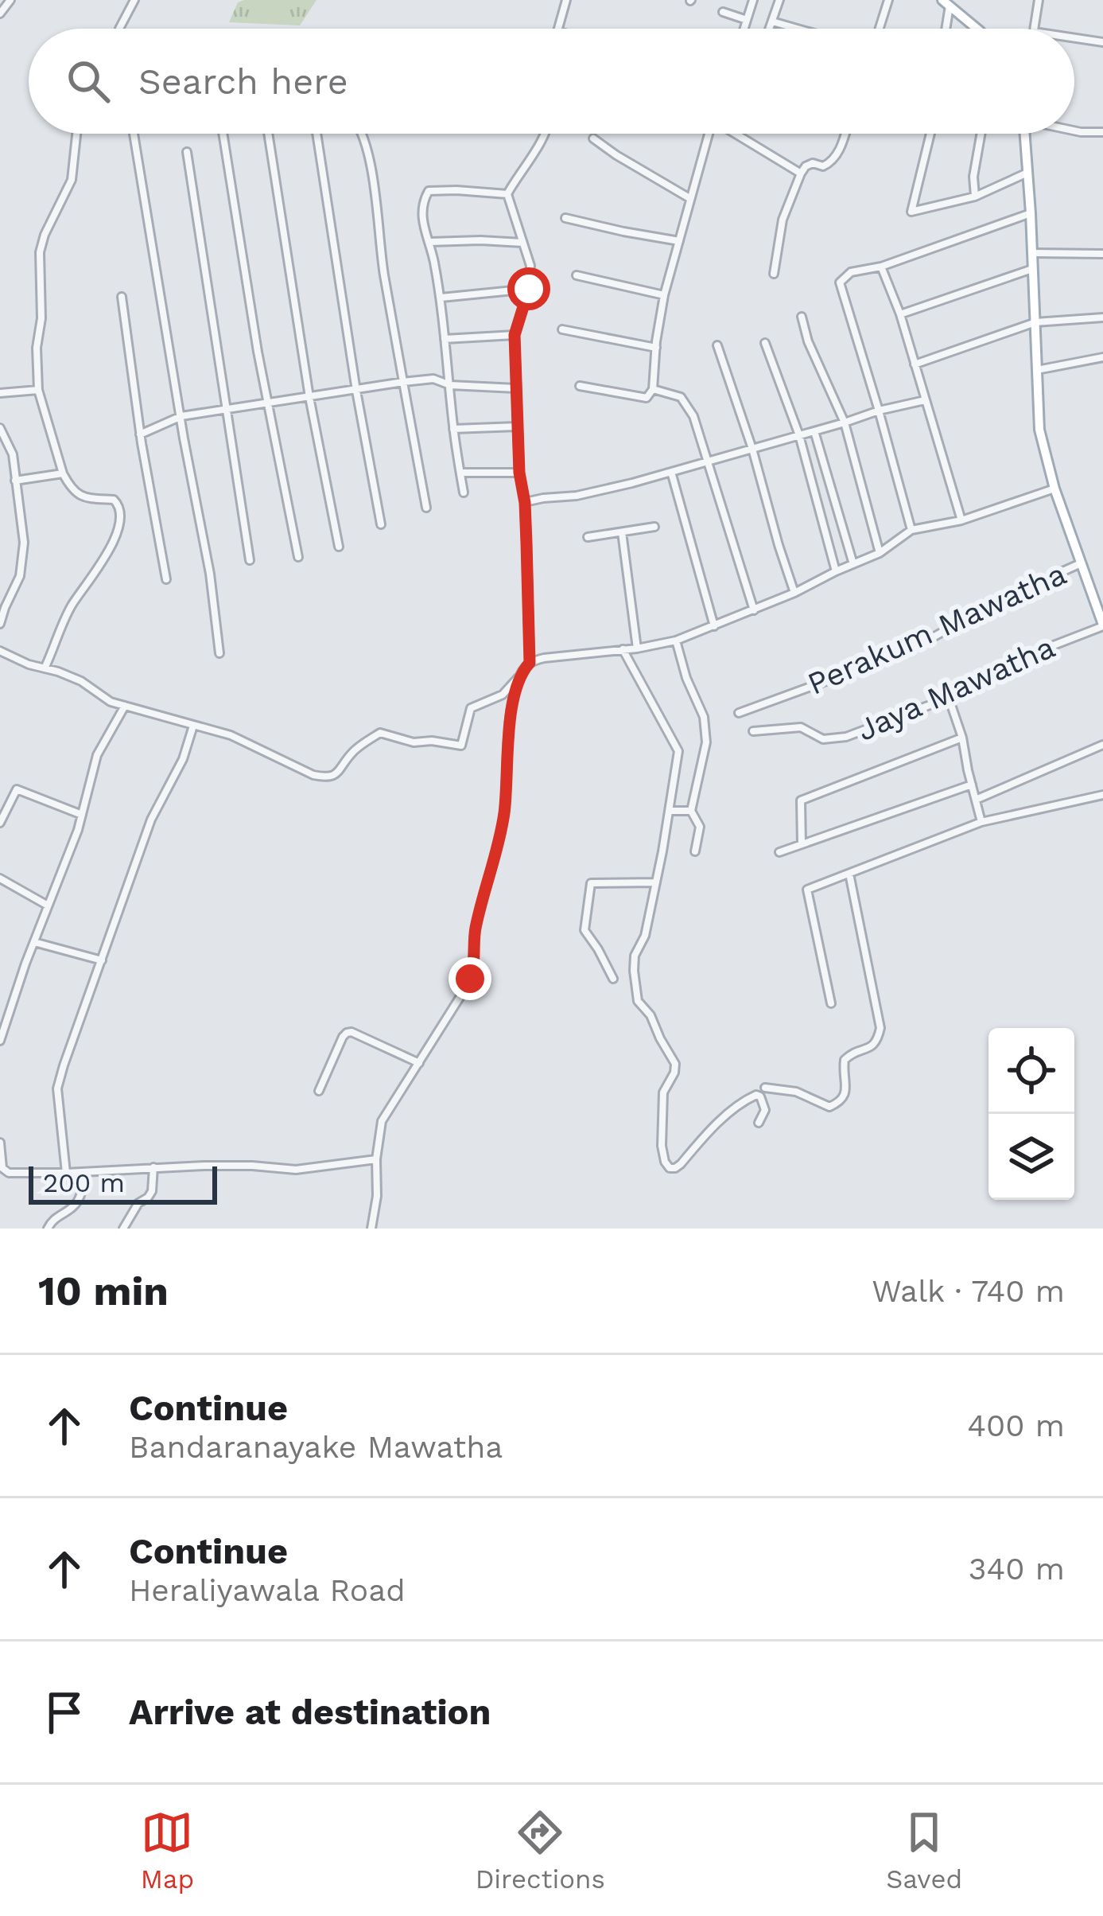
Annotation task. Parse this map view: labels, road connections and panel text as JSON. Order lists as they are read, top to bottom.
{
  "streets": {
    "street": ["Perakum Mawatha", "Jaya Mawatha"]
  },
  "scale_bar": "200 m",
  "page": {
    "search": "Search here",
    "scale": "200 m",
    "heading": ["10 min", "Walk · 740 m"],
    "list": [
      ["Continue", "Bandaranayake Mawatha", "400 m"],
      ["Continue", "Heraliyawala Road", "340 m"],
      "Arrive at destination"
    ],
    "nav": ["Map", "Directions", "Saved"]
  }
}
